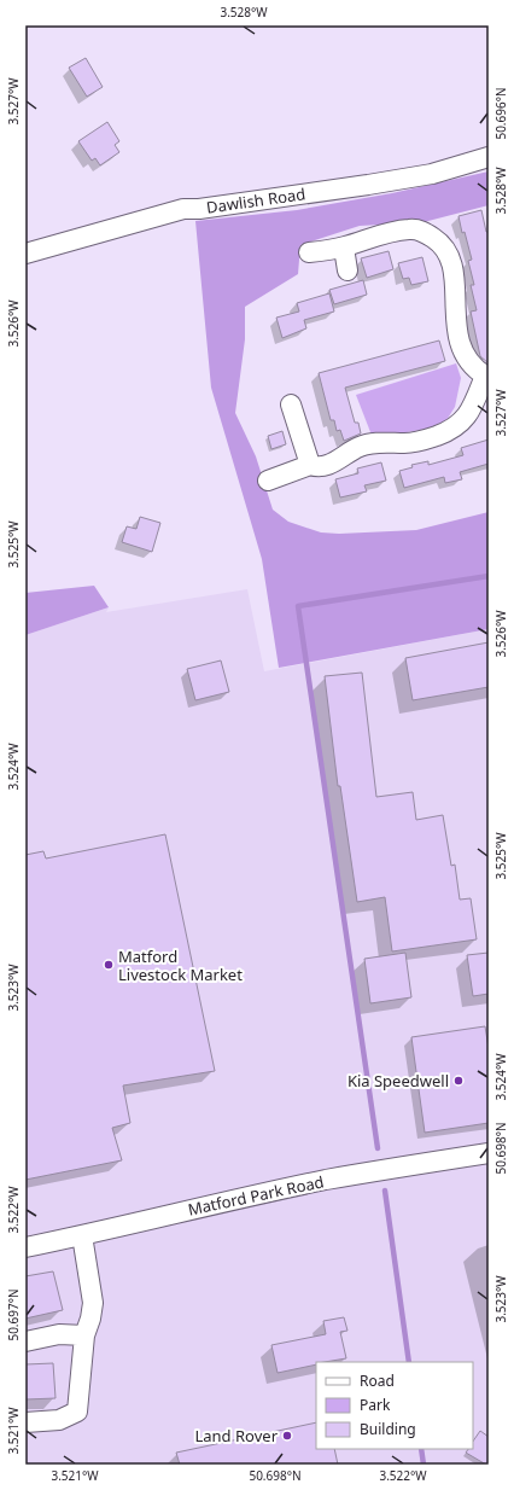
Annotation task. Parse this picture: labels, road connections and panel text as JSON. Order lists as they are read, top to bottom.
{
  "streets": {
    "street": ["Dawlish Road", "Matford Park Road"]
  },
  "places": ["Matford Livestock Market", "Kia Speedwell", "Land Rover"],
  "legend": ["Road", "Park", "Building"],
  "coordinates": [
    "3.528°W",
    "3.527°W",
    "50.696°N",
    "3.526°W",
    "3.525°W",
    "3.524°W",
    "3.523°W",
    "50.698°N",
    "3.522°W",
    "50.697°N",
    "3.521°W"
  ]
}
